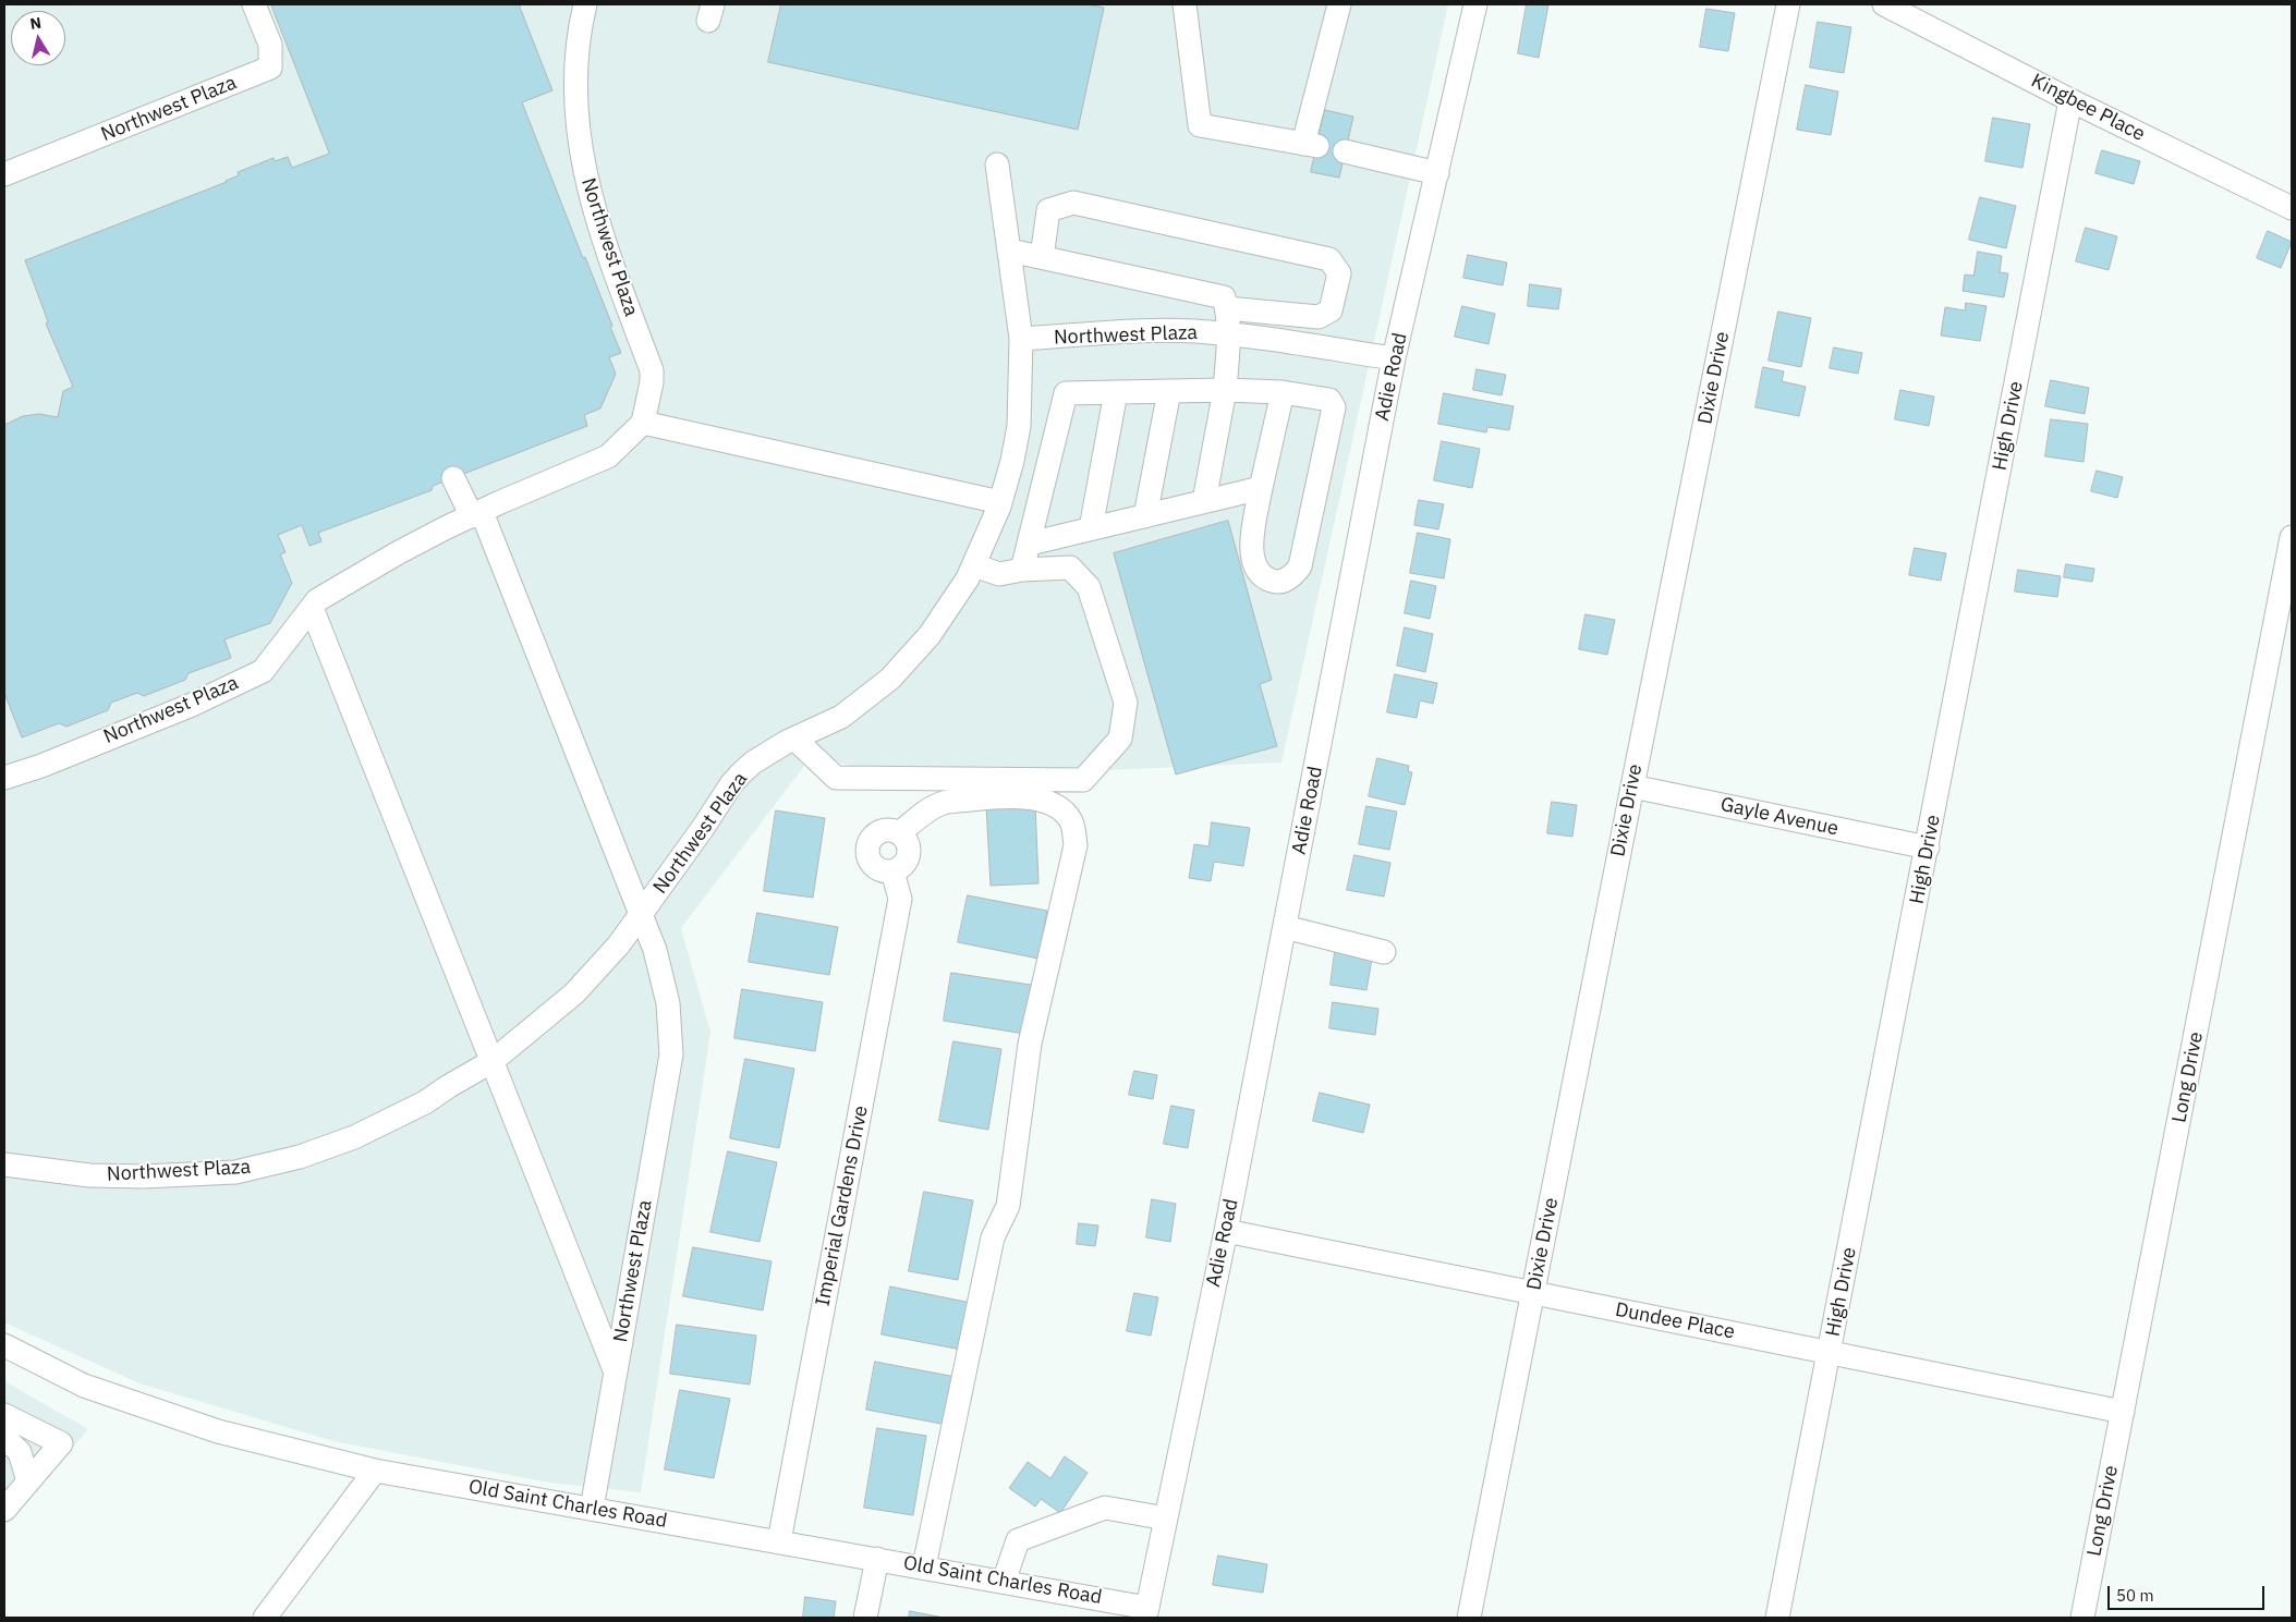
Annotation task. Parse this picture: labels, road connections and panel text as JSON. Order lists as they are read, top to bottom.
{
  "streets": {
    "street": [
      "Kingbee Place",
      "Northwest Plaza",
      "Adie Road",
      "Dixie Drive",
      "High Drive",
      "Gayle Avenue",
      "Long Drive",
      "Imperial Gardens Drive",
      "Dundee Place",
      "Old Saint Charles Road"
    ]
  },
  "crossings": [
    ["Kingbee Place", "High Drive"],
    ["Northwest Plaza", "Adie Road"],
    ["Northwest Plaza", "Old Saint Charles Road"],
    ["Adie Road", "Dundee Place"],
    ["Adie Road", "Old Saint Charles Road"],
    ["Dixie Drive", "Gayle Avenue"],
    ["Dixie Drive", "Dundee Place"],
    ["High Drive", "Gayle Avenue"],
    ["High Drive", "Dundee Place"],
    ["Long Drive", "Dundee Place"],
    ["Imperial Gardens Drive", "Old Saint Charles Road"]
  ],
  "scale_bar": "50 m",
  "north": "top"
}
